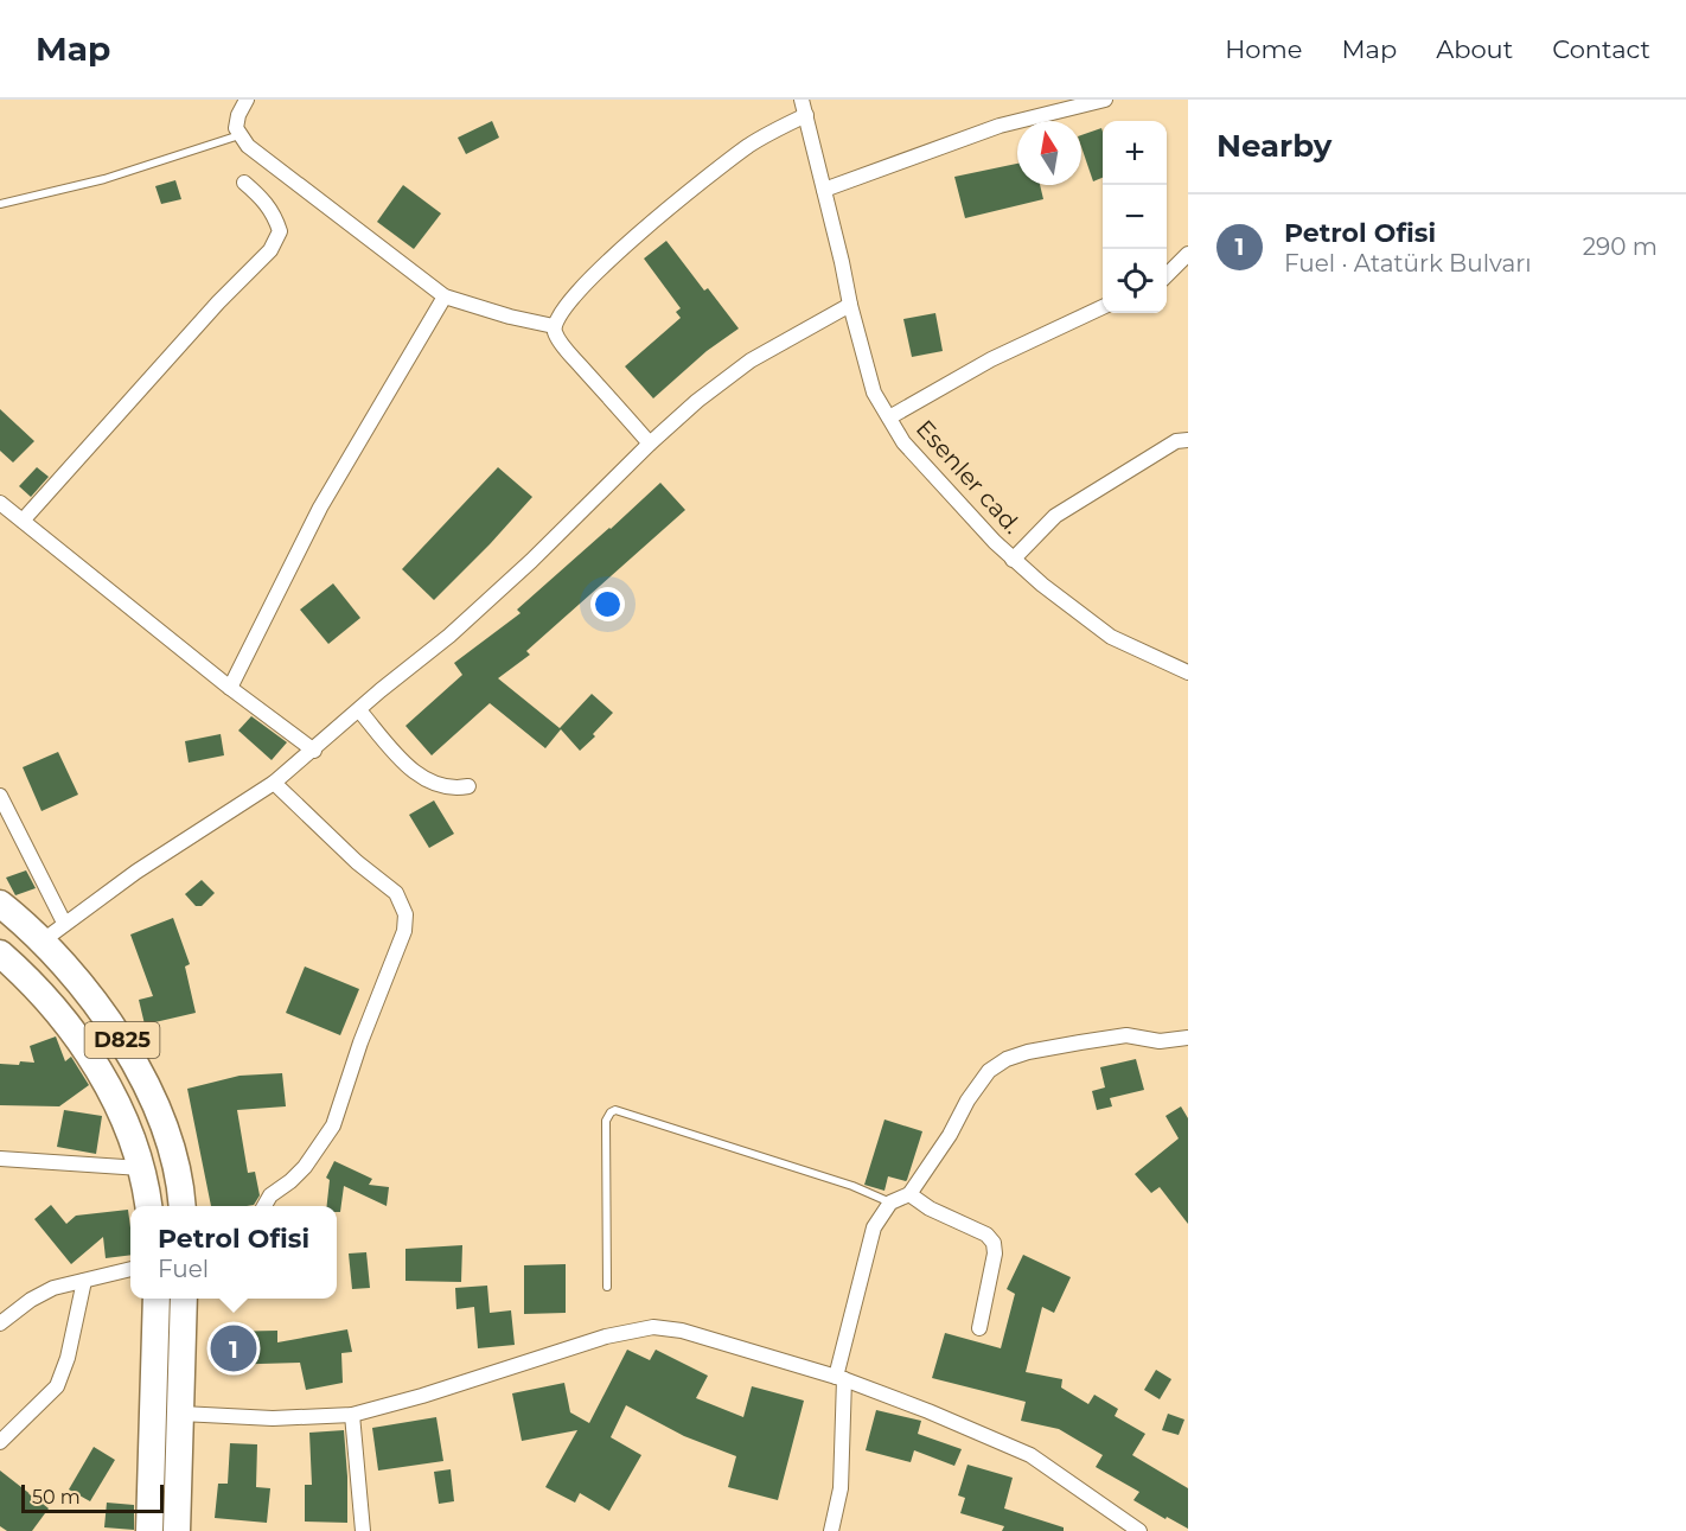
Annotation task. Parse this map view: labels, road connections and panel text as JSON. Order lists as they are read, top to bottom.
{
  "streets": {
    "highway": ["D825"],
    "street": ["Esenler cad."]
  },
  "scale_bar": "50 m",
  "north": "top",
  "page": {
    "header": "Map",
    "nav": [
      "Home",
      "Map",
      "About",
      "Contact"
    ],
    "heading": "Nearby",
    "map_buttons": ["+", "−"],
    "list": [
      {
        "mark": "1",
        "name": "Petrol Ofisi",
        "note": "Fuel · Atatürk Bulvarı",
        "value": "290 m"
      }
    ],
    "popup": ["Petrol Ofisi", "Fuel"],
    "pins": "1",
    "scale": "50 m"
  }
}
